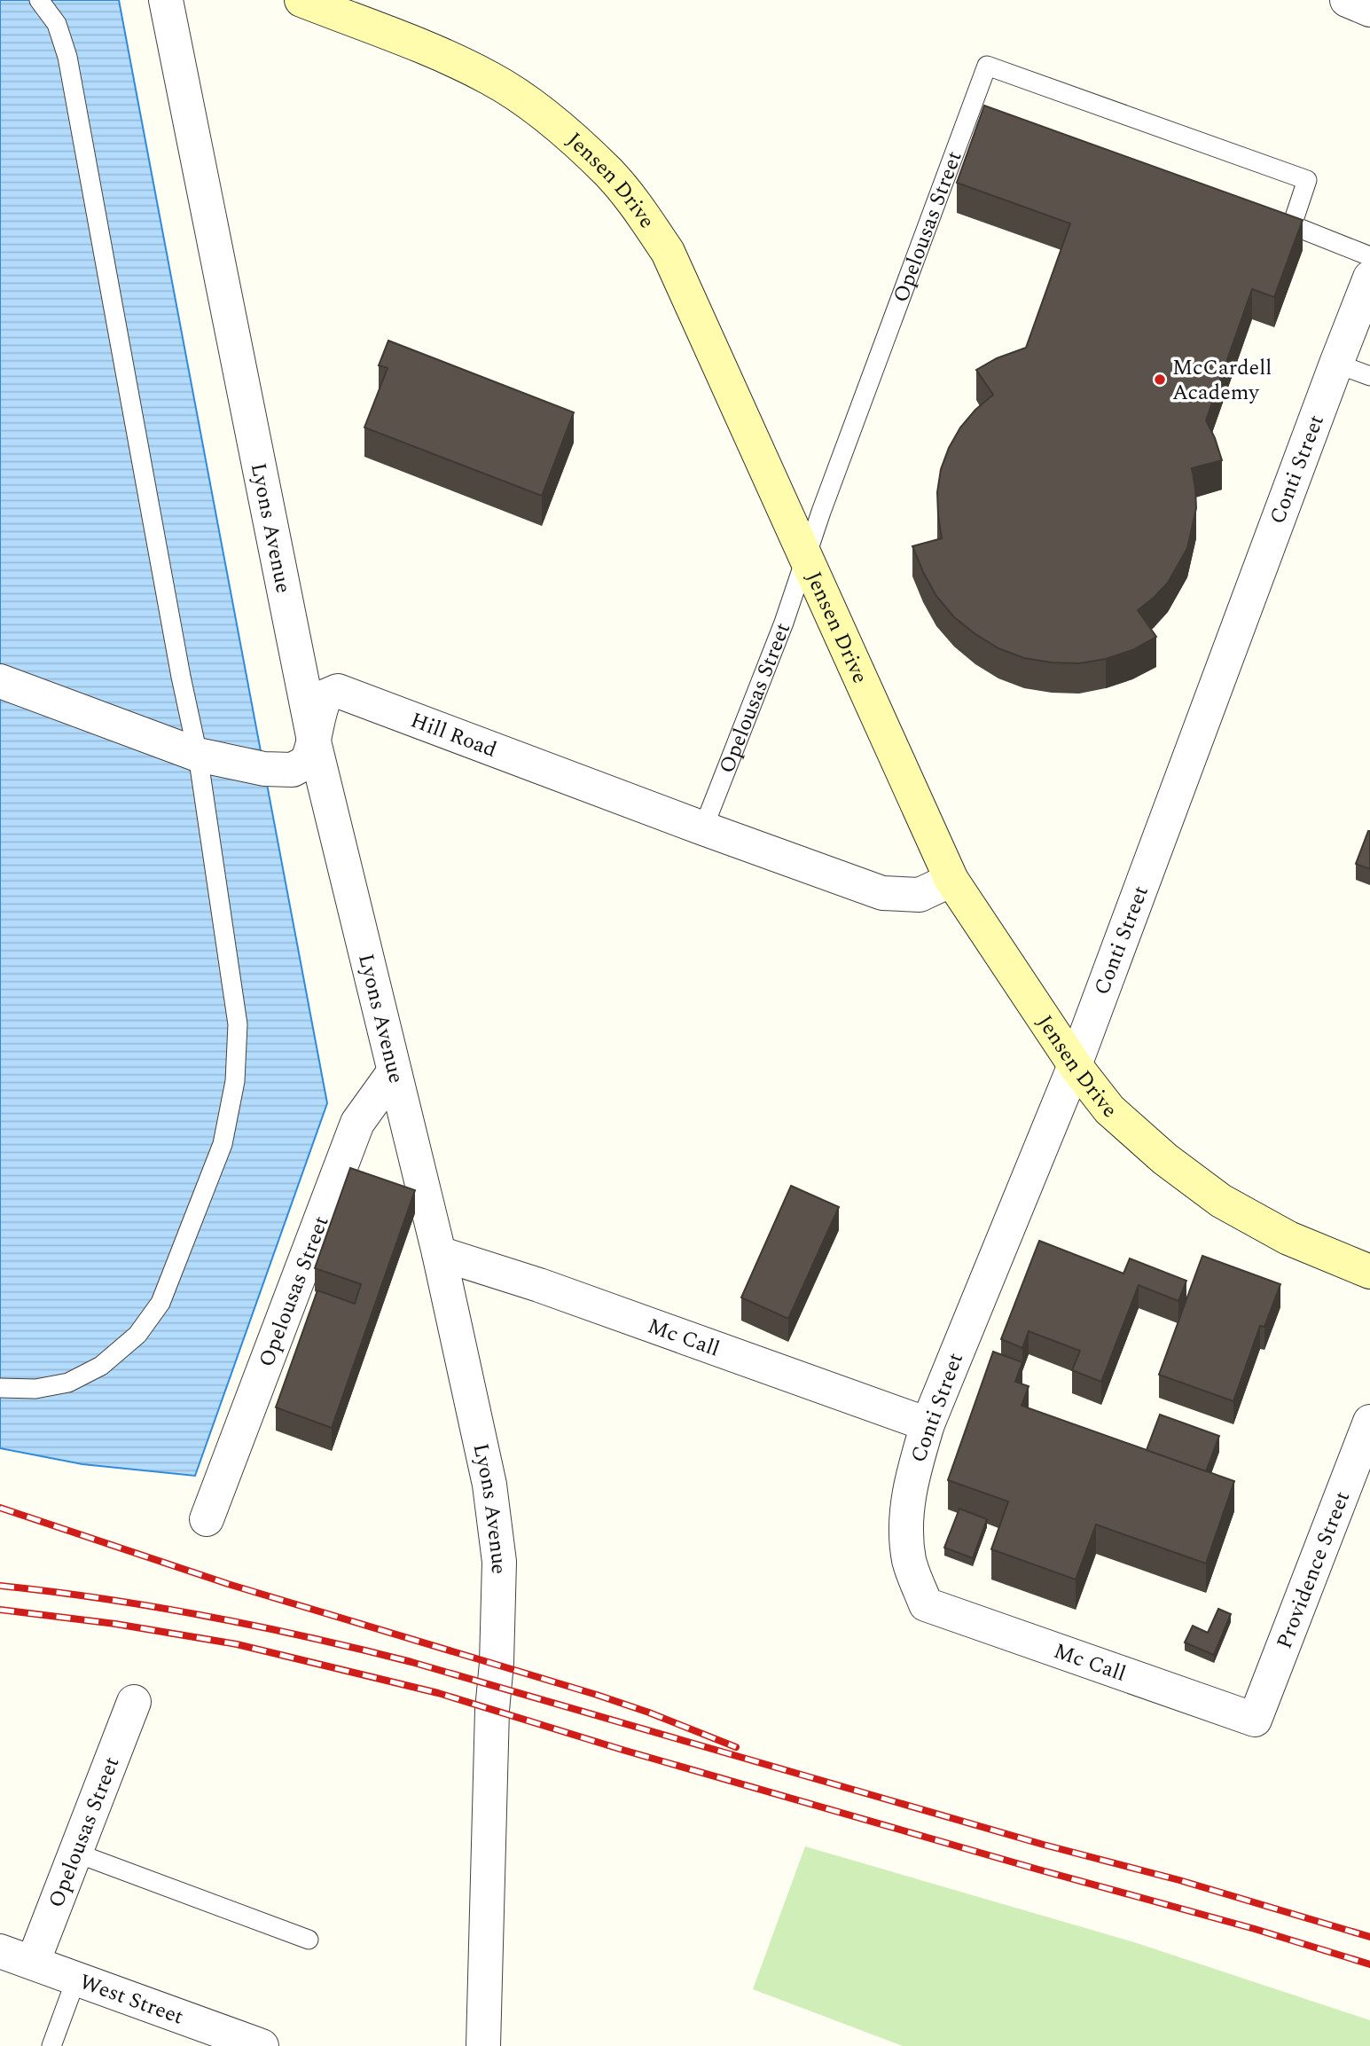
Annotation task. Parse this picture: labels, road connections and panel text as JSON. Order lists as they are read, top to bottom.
{
  "streets": {
    "main road": ["Jensen Drive"],
    "street": [
      "Opelousas Street",
      "Conti Street",
      "Lyons Avenue",
      "Hill Road",
      "Mc Call",
      "Providence Street",
      "West Street"
    ]
  },
  "crossings": [
    ["Jensen Drive", "Opelousas Street"],
    ["Jensen Drive", "Conti Street"],
    ["Jensen Drive", "Hill Road"],
    ["Opelousas Street", "Lyons Avenue"],
    ["Opelousas Street", "Hill Road"],
    ["Opelousas Street", "West Street"],
    ["Conti Street", "Mc Call"],
    ["Lyons Avenue", "Hill Road"],
    ["Lyons Avenue", "Mc Call"],
    ["Mc Call", "Providence Street"]
  ],
  "places": ["McCardell Academy"]
}
